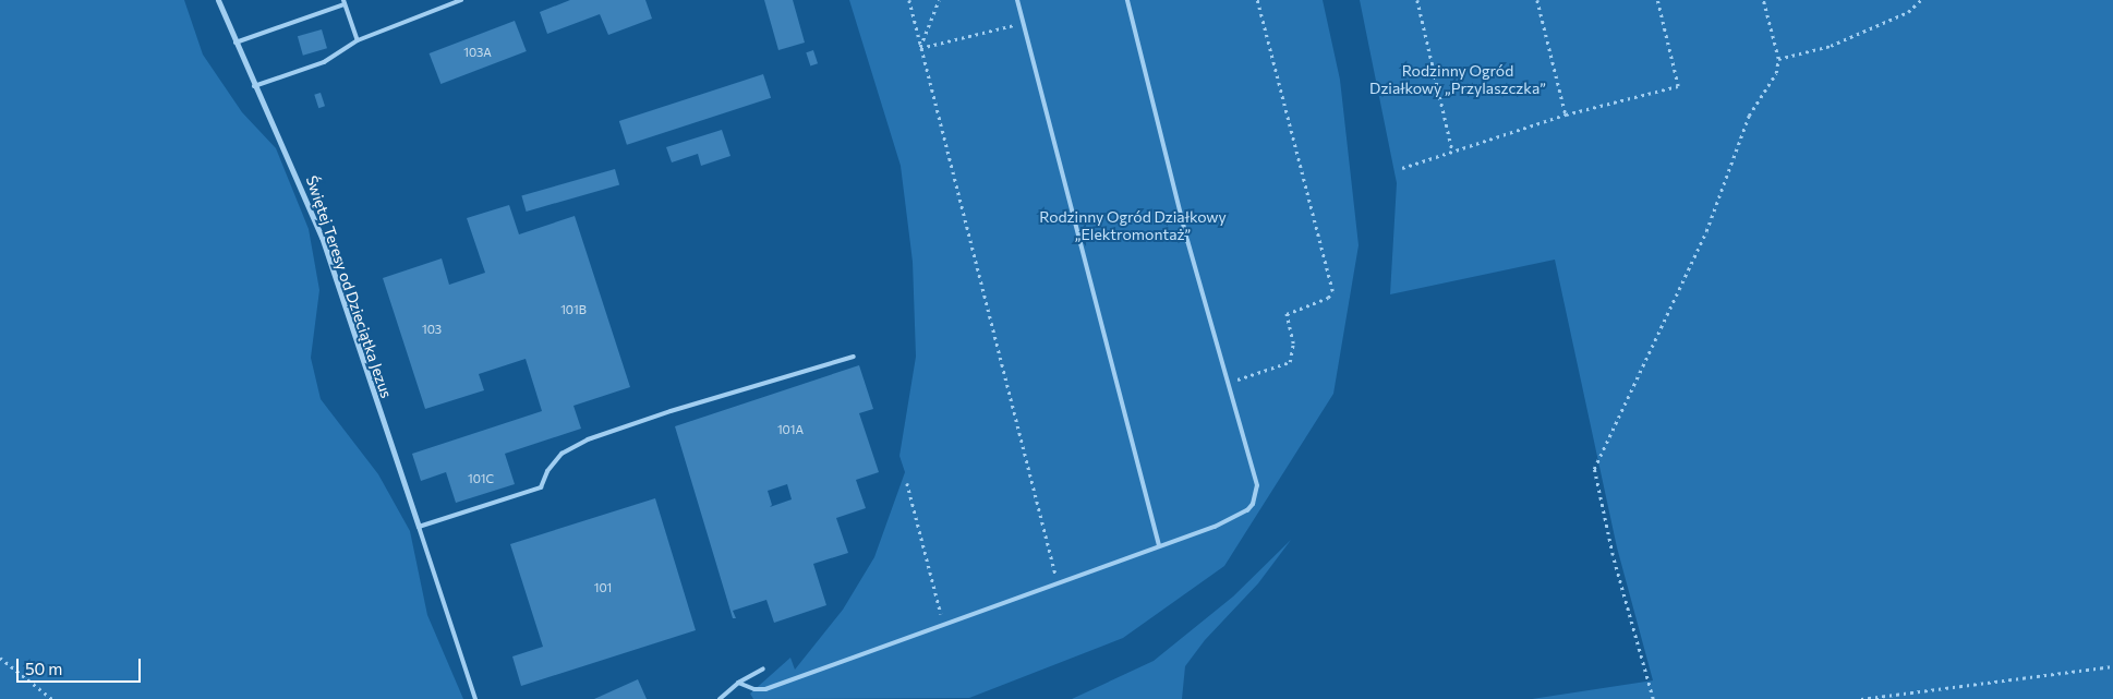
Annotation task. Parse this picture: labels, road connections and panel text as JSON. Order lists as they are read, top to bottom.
{
  "streets": {
    "street": ["Świętej Teresy od Dzieciątka Jezus"]
  },
  "parks": ["Rodzinny Ogród Działkowy „Przylaszczka”", "Rodzinny Ogród Działkowy „Elektromontaż”"],
  "house_numbers": [
    "103A",
    "101B",
    "103",
    "101A",
    "101C",
    "101"
  ],
  "scale_bar": "50 m"
}
